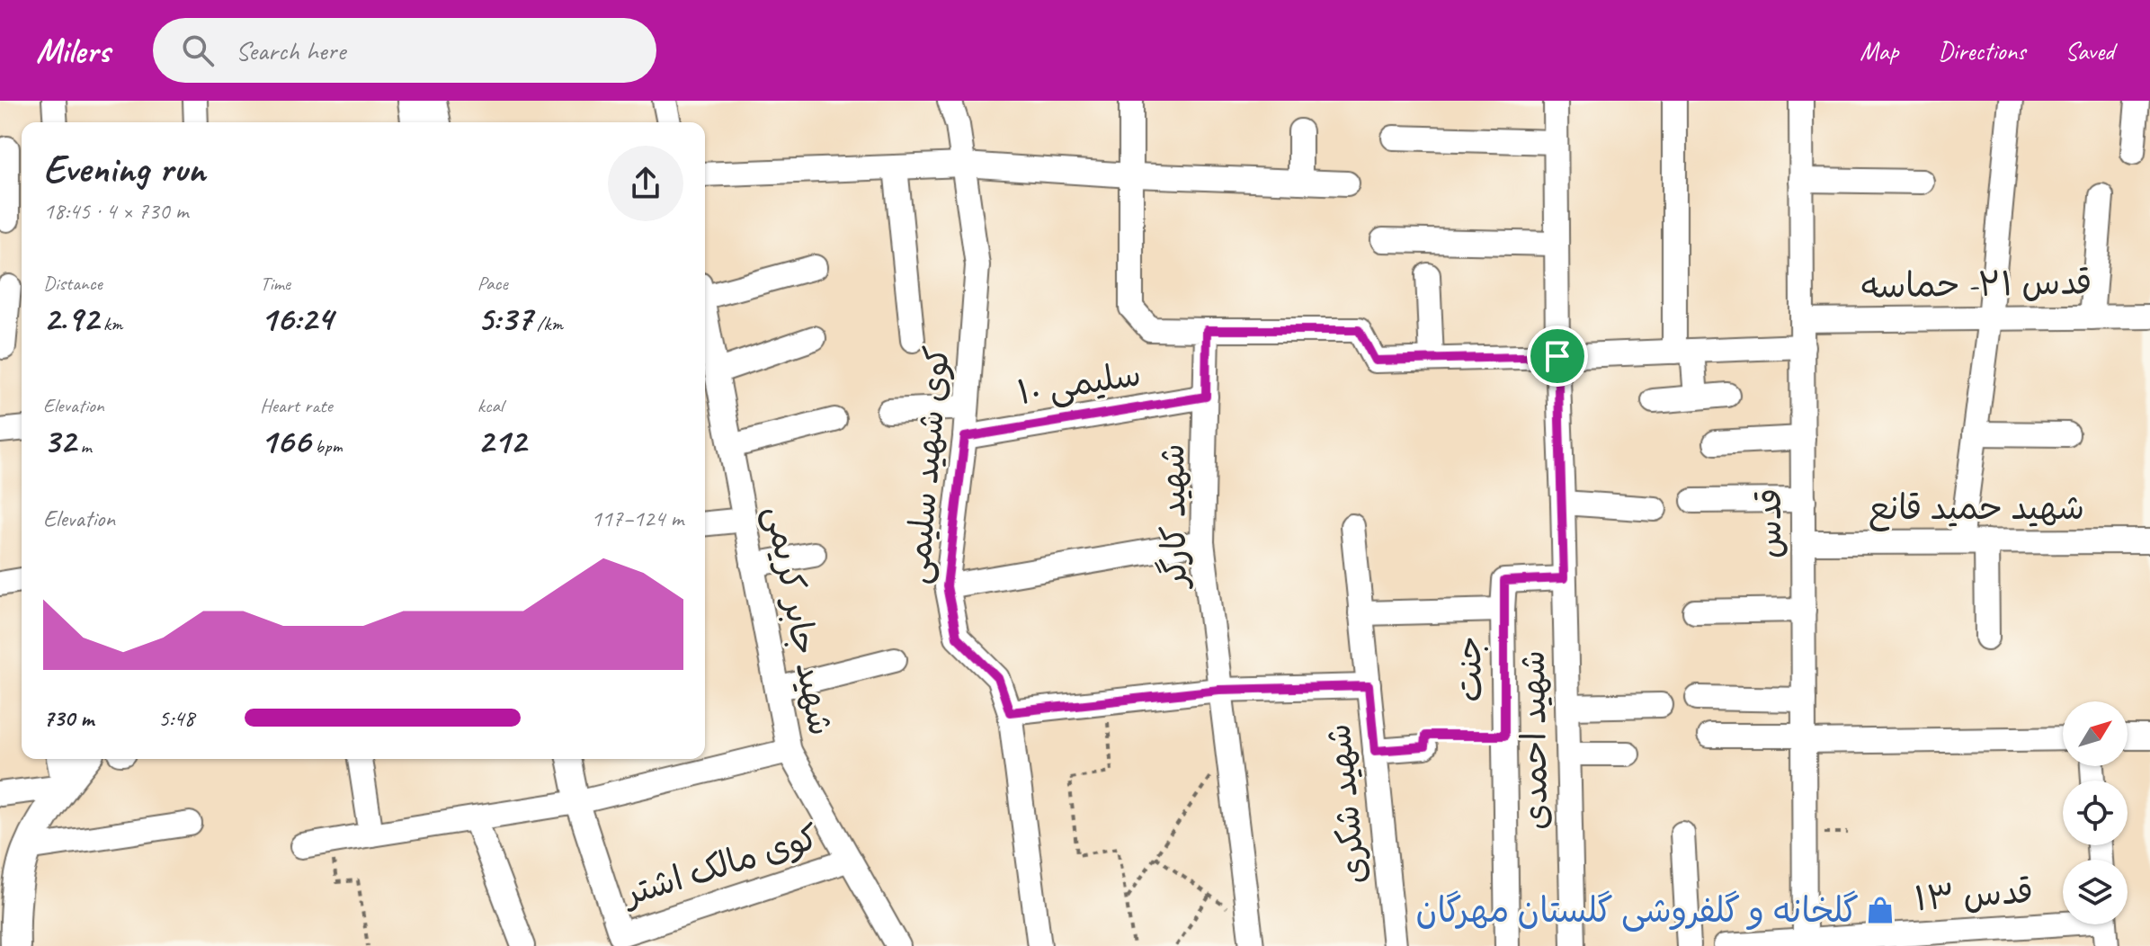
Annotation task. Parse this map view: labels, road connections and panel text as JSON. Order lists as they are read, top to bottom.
{
  "streets": {
    "street": [
      "قدس ۲۱- حماسه",
      "سلیمی ۱۰",
      "کوی شهید سلیمی",
      "شهید حمید قانع",
      "شهید کارگر",
      "قدس",
      "شهید جابر کریمی",
      "جنت",
      "شهید احمدی",
      "شهید شکری",
      "کوی مالک اشتر",
      "قدس ۱۳"
    ]
  },
  "crossings": [
    ["قدس ۲۱- حماسه", "قدس"],
    ["سلیمی ۱۰", "کوی شهید سلیمی"],
    ["سلیمی ۱۰", "شهید کارگر"],
    ["شهید حمید قانع", "قدس"],
    ["قدس", "قدس ۱۳"],
    ["شهید جابر کریمی", "کوی مالک اشتر"],
    ["جنت", "شهید احمدی"]
  ],
  "places": {
    "shop": ["گلخانه و گلفروشی گلستان مهرگان"]
  },
  "north": "top right",
  "page": {
    "header": "Milers",
    "search": "Search here",
    "nav": ["Map", "Directions", "Saved"],
    "heading": ["Evening run", "18:45 · 4 × 730 m"],
    "stats": [
      ["Distance", "2.92 km"],
      ["Time", "16:24"],
      ["Pace", "5:37 /km"],
      ["Elevation", "32 m"],
      ["Heart rate", "166 bpm"],
      ["kcal", "212"]
    ],
    "chart": ["Elevation", "117–124 m"],
    "list": [
      {
        "name": "730 m",
        "note": "5:48"
      }
    ]
  }
}
